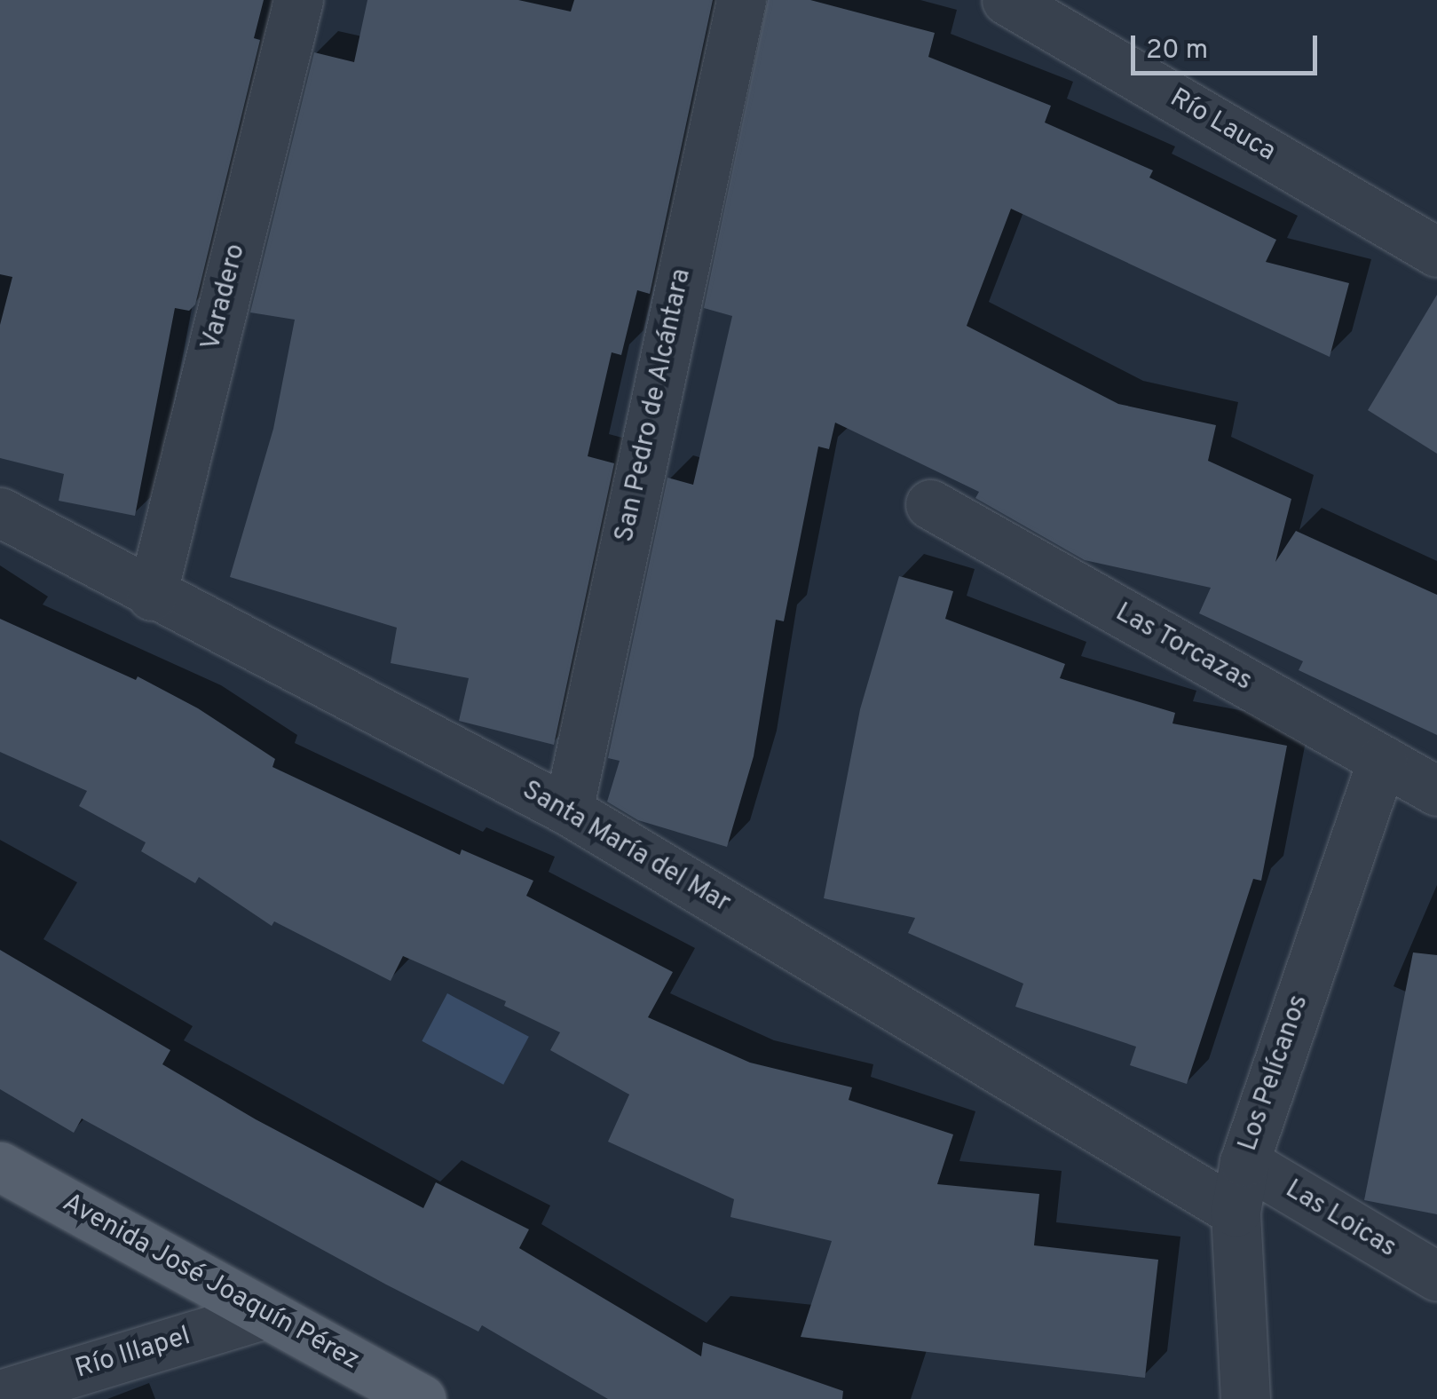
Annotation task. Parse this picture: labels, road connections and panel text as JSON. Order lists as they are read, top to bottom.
{
  "streets": {
    "main road": ["Avenida José Joaquín Pérez"],
    "street": [
      "Río Lauca",
      "Varadero",
      "San Pedro de Alcántara",
      "Las Torcazas",
      "Santa María del Mar",
      "Los Pelícanos",
      "Las Loicas",
      "Río Illapel"
    ]
  },
  "crossings": [
    ["Varadero", "Santa María del Mar"],
    ["San Pedro de Alcántara", "Santa María del Mar"],
    ["Las Torcazas", "Los Pelícanos"],
    ["Santa María del Mar", "Los Pelícanos"],
    ["Los Pelícanos", "Las Loicas"],
    ["Avenida José Joaquín Pérez", "Río Illapel"]
  ],
  "scale_bar": "20 m"
}
